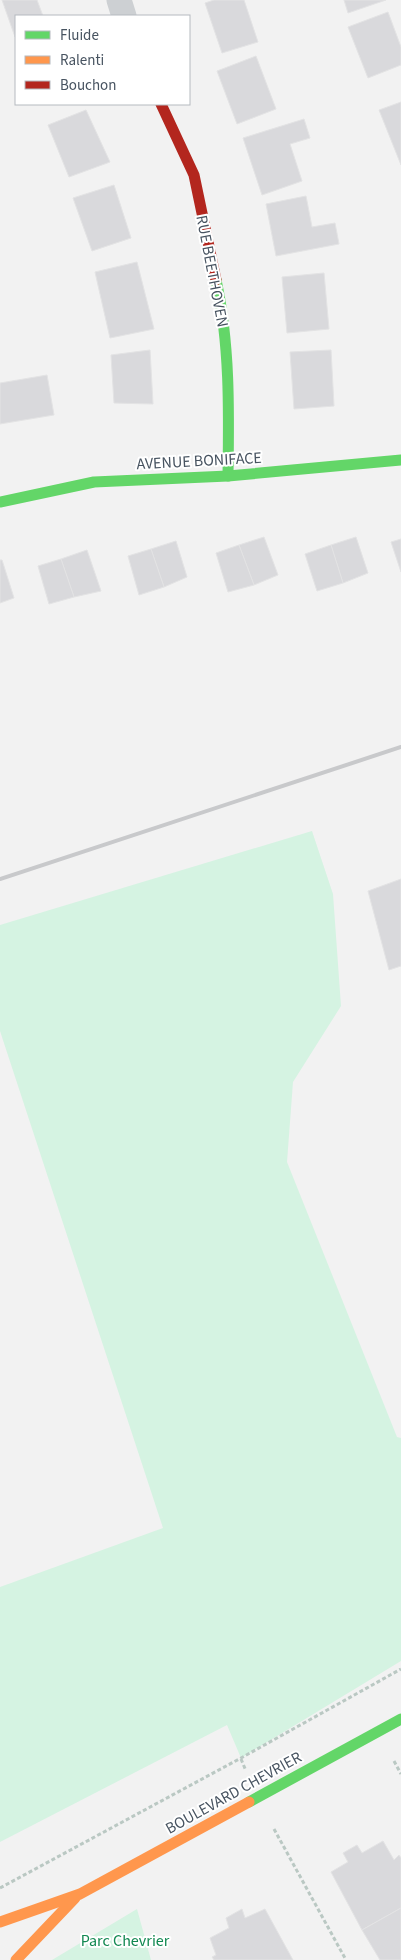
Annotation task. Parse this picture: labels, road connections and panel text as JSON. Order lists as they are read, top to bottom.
{
  "streets": {
    "street": ["RUE BEETHOVEN", "AVENUE BONIFACE", "BOULEVARD CHEVRIER"]
  },
  "crossings": [
    ["RUE BEETHOVEN", "AVENUE BONIFACE"]
  ],
  "parks": ["Parc Chevrier"],
  "legend": ["Fluide", "Ralenti", "Bouchon"]
}
